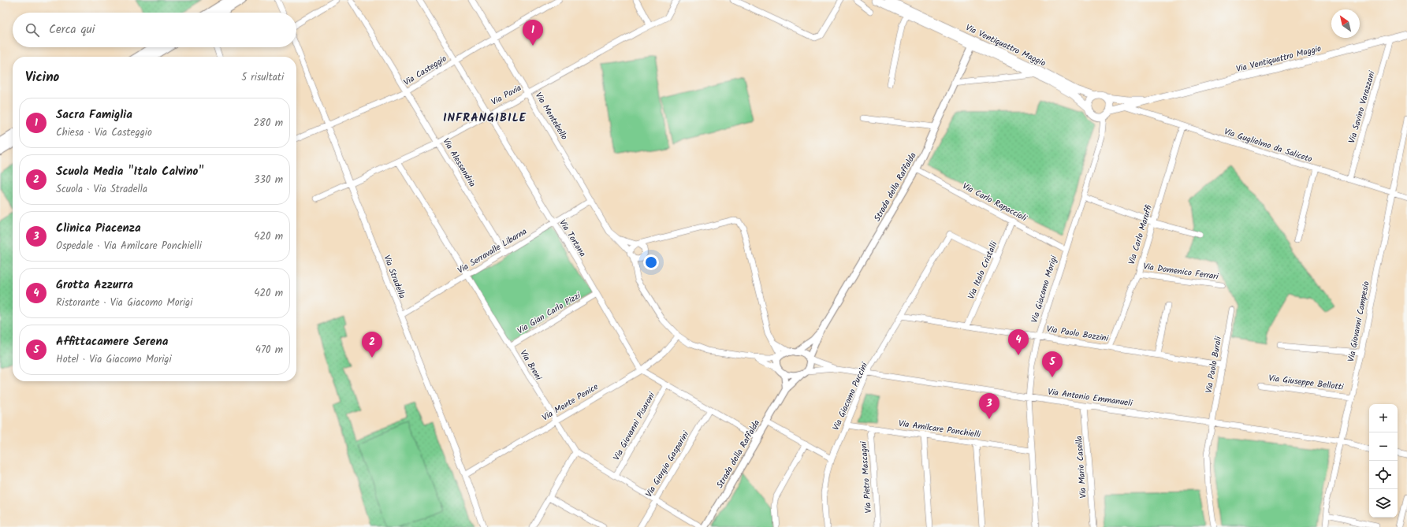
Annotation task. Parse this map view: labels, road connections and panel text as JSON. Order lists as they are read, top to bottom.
{
  "streets": {
    "main road": ["Via Ventiquattro Maggio"],
    "street": [
      "Via Casteggio",
      "Via Pavia",
      "Via Savino Varazzani",
      "Via Montebello",
      "Via Guglielmo da Saliceto",
      "Via Alessandria",
      "Strada della Raffalda",
      "Via Carlo Rapaccioli",
      "Via Carlo Maruffi",
      "Via Tortona",
      "Via Serravalle Libarna",
      "Via Italo Cristalli",
      "Via Domenico Ferrari",
      "Via Stradella",
      "Via Giacomo Morigi",
      "Via Gian Carlo Pizzi",
      "Via Giovanni Campesio",
      "Via Paolo Bozzini",
      "Via Broni",
      "Via Paolo Burali",
      "Via Giuseppe Bellotti",
      "Via Giacomo Puccini",
      "Via Antonio Emmanueli",
      "Via Monte Penice",
      "Via Giovanni Pisaroni",
      "Via Amilcare Ponchielli",
      "Via Giorgio Gasparini",
      "Via Mario Casella",
      "Via Pietro Mascagni"
    ]
  },
  "crossings": [
    ["Via Ventiquattro Maggio", "Via Savino Varazzani"],
    ["Via Ventiquattro Maggio", "Via Guglielmo da Saliceto"],
    ["Via Ventiquattro Maggio", "Strada della Raffalda"],
    ["Via Ventiquattro Maggio", "Via Giacomo Morigi"],
    ["Via Casteggio", "Via Montebello"],
    ["Via Casteggio", "Via Alessandria"],
    ["Via Casteggio", "Via Tortona"],
    ["Via Casteggio", "Via Stradella"],
    ["Via Pavia", "Via Montebello"],
    ["Via Pavia", "Via Alessandria"],
    ["Via Pavia", "Via Tortona"],
    ["Via Pavia", "Via Stradella"],
    ["Via Pavia", "Via Broni"],
    ["Via Savino Varazzani", "Via Guglielmo da Saliceto"],
    ["Via Montebello", "Via Serravalle Libarna"],
    ["Via Guglielmo da Saliceto", "Via Carlo Maruffi"],
    ["Via Guglielmo da Saliceto", "Via Giovanni Campesio"],
    ["Via Alessandria", "Via Serravalle Libarna"],
    ["Strada della Raffalda", "Via Carlo Rapaccioli"],
    ["Strada della Raffalda", "Via Antonio Emmanueli"],
    ["Via Carlo Rapaccioli", "Via Italo Cristalli"],
    ["Via Carlo Rapaccioli", "Via Giacomo Morigi"],
    ["Via Carlo Maruffi", "Via Domenico Ferrari"],
    ["Via Carlo Maruffi", "Via Paolo Bozzini"],
    ["Via Tortona", "Via Serravalle Libarna"],
    ["Via Tortona", "Via Gian Carlo Pizzi"],
    ["Via Tortona", "Via Monte Penice"],
    ["Via Serravalle Libarna", "Via Stradella"],
    ["Via Serravalle Libarna", "Via Broni"],
    ["Via Italo Cristalli", "Via Paolo Bozzini"],
    ["Via Italo Cristalli", "Via Giacomo Puccini"],
    ["Via Stradella", "Via Monte Penice"],
    ["Via Giacomo Morigi", "Via Paolo Bozzini"],
    ["Via Giacomo Morigi", "Via Antonio Emmanueli"],
    ["Via Giacomo Morigi", "Via Amilcare Ponchielli"],
    ["Via Gian Carlo Pizzi", "Via Broni"],
    ["Via Giovanni Campesio", "Via Giuseppe Bellotti"],
    ["Via Giovanni Campesio", "Via Antonio Emmanueli"],
    ["Via Paolo Bozzini", "Via Paolo Burali"],
    ["Via Paolo Bozzini", "Via Giacomo Puccini"],
    ["Via Broni", "Via Monte Penice"],
    ["Via Broni", "Via Giovanni Pisaroni"],
    ["Via Broni", "Via Giorgio Gasparini"],
    ["Via Paolo Burali", "Via Antonio Emmanueli"],
    ["Via Giacomo Puccini", "Via Antonio Emmanueli"],
    ["Via Giacomo Puccini", "Via Amilcare Ponchielli"],
    ["Via Antonio Emmanueli", "Via Mario Casella"],
    ["Via Amilcare Ponchielli", "Via Pietro Mascagni"]
  ],
  "districts": ["INFRANGIBILE"],
  "north": "top left",
  "page": {
    "search": "Cerca qui",
    "pins": [
      "1",
      "4",
      "2",
      "5",
      "3"
    ],
    "heading": ["Vicino", "5 risultati"],
    "list": [
      {
        "mark": "1",
        "name": "Sacra Famiglia",
        "note": "Chiesa · Via Casteggio",
        "value": "280 m"
      },
      {
        "mark": "2",
        "name": "Scuola Media \"Italo Calvino\"",
        "note": "Scuola · Via Stradella",
        "value": "330 m"
      },
      {
        "mark": "3",
        "name": "Clinica Piacenza",
        "note": "Ospedale · Via Amilcare Ponchielli",
        "value": "420 m"
      },
      {
        "mark": "4",
        "name": "Grotta Azzurra",
        "note": "Ristorante · Via Giacomo Morigi",
        "value": "420 m"
      },
      {
        "mark": "5",
        "name": "Affittacamere Serena",
        "note": "Hotel · Via Giacomo Morigi",
        "value": "470 m"
      }
    ],
    "map_buttons": ["+", "−"]
  }
}
